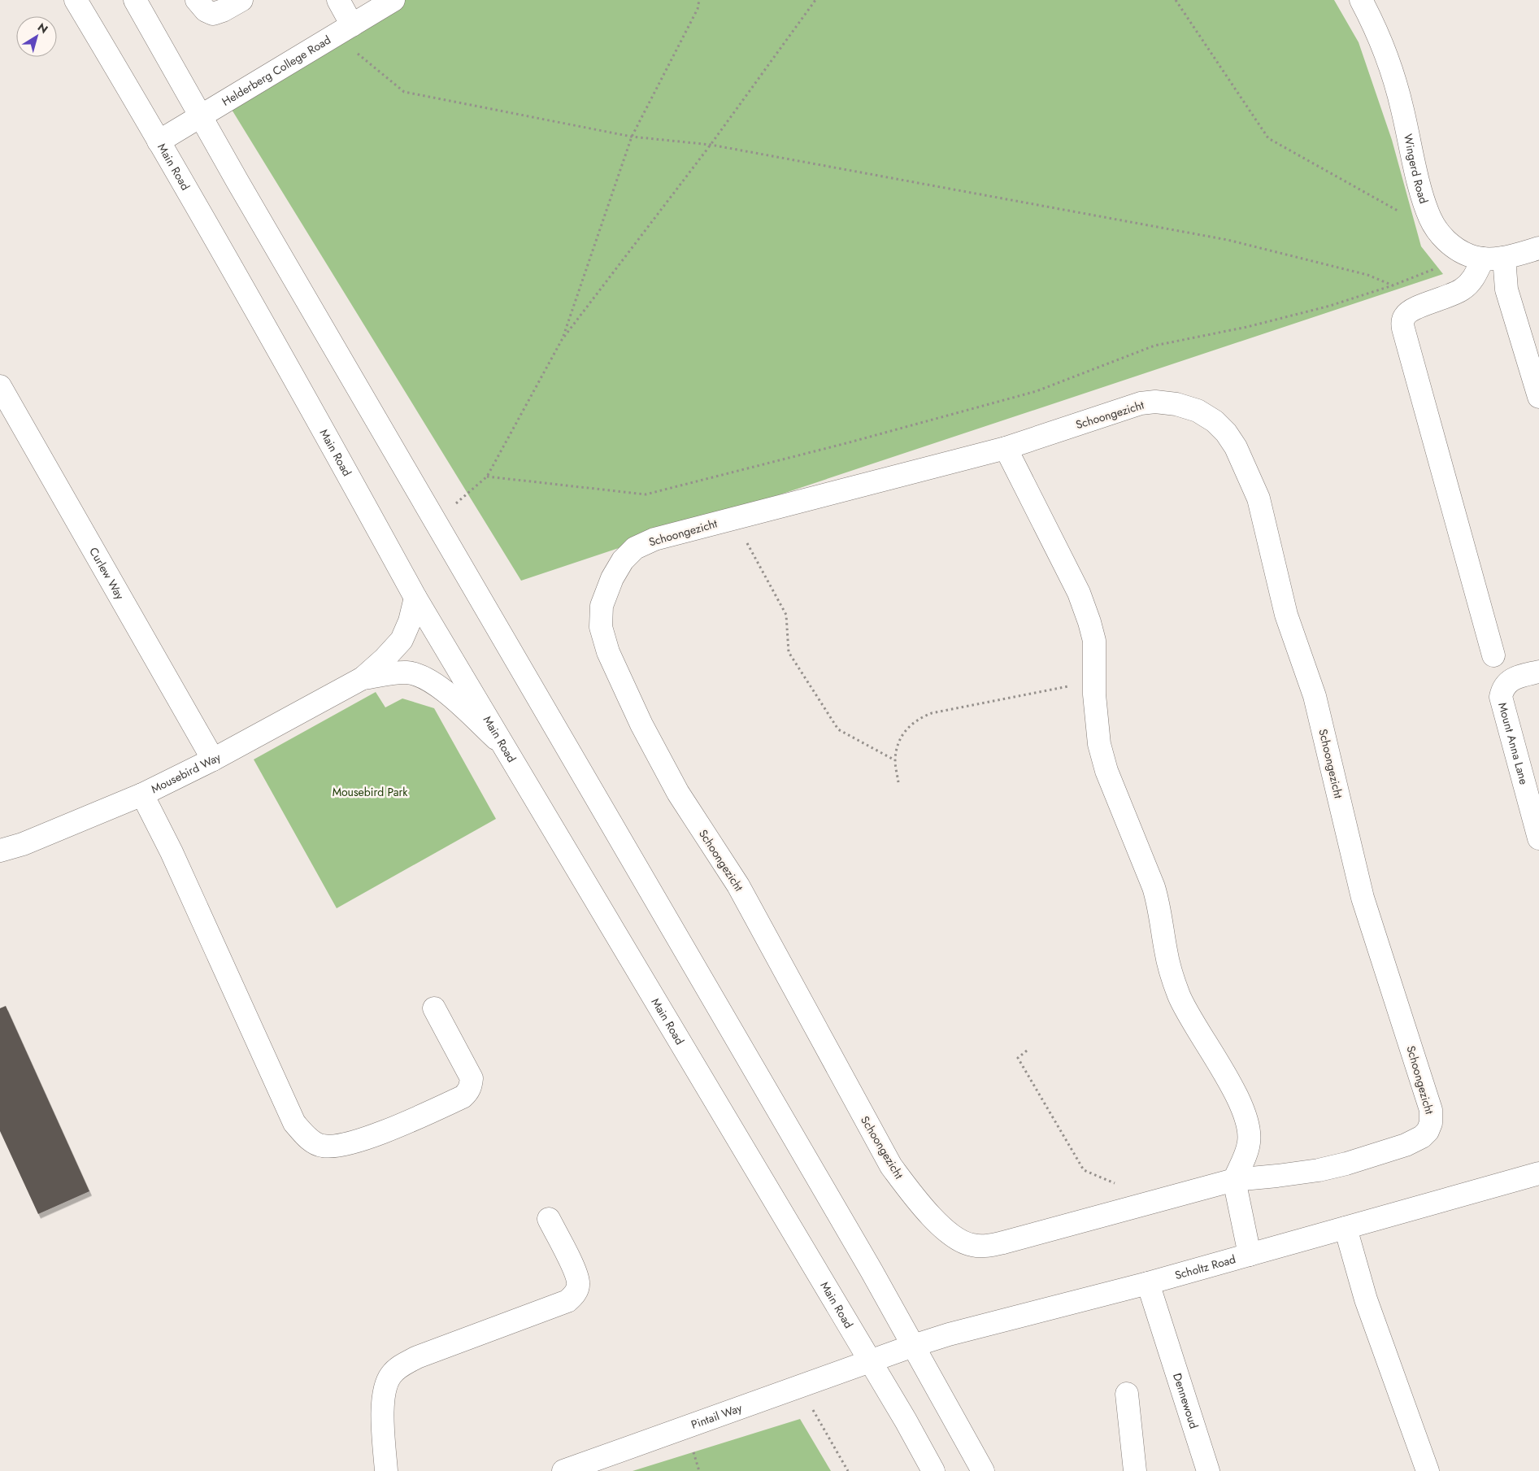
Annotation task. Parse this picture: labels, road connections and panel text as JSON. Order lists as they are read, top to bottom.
{
  "streets": {
    "street": [
      "Helderberg College Road",
      "Main Road",
      "Wingerd Road",
      "Schoongezicht",
      "Curlew Way",
      "Mount Anna Lane",
      "Mousebird Way",
      "Scholtz Road",
      "Dennewoud",
      "Pintail Way"
    ]
  },
  "crossings": [
    ["Helderberg College Road", "Main Road"],
    ["Main Road", "Mousebird Way"],
    ["Main Road", "Scholtz Road"],
    ["Main Road", "Pintail Way"],
    ["Curlew Way", "Mousebird Way"],
    ["Scholtz Road", "Dennewoud"],
    ["Scholtz Road", "Pintail Way"]
  ],
  "parks": ["Mousebird Park"],
  "north": "top right"
}
